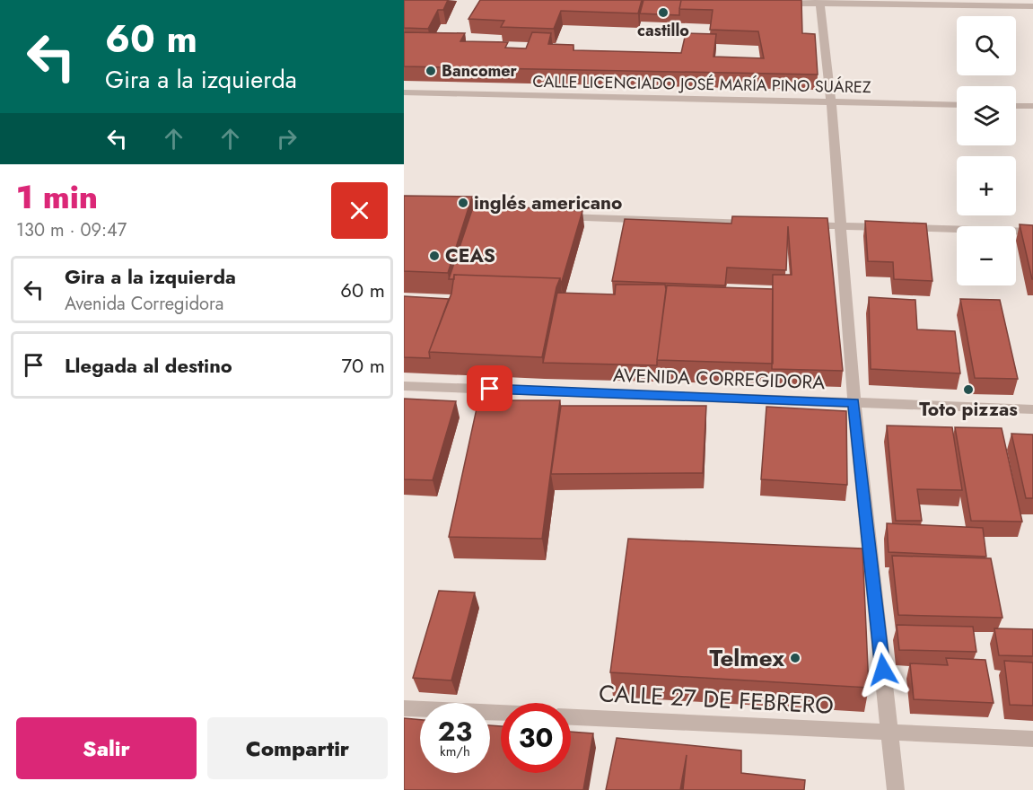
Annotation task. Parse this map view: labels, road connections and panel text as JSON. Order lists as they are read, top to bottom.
{
  "streets": {
    "street": ["CALLE LICENCIADO JOSÉ MARÍA PINO SUÁREZ", "AVENIDA CORREGIDORA", "CALLE 27 DE FEBRERO"]
  },
  "places": [
    "castillo",
    "Bancomer",
    "inglés americano",
    "CEAS",
    "Toto pizzas",
    "Telmex"
  ],
  "page": {
    "turn": ["60 m", "Gira a la izquierda"],
    "map_buttons": ["+", "−"],
    "heading": ["1 min", "130 m · 09:47"],
    "list": [
      {
        "name": "Gira a la izquierda",
        "note": "Avenida Corregidora",
        "value": "60 m"
      },
      {
        "name": "Llegada al destino",
        "value": "70 m"
      }
    ],
    "speed": "23 km/h",
    "limit": "30",
    "buttons": ["Salir", "Compartir"]
  }
}
